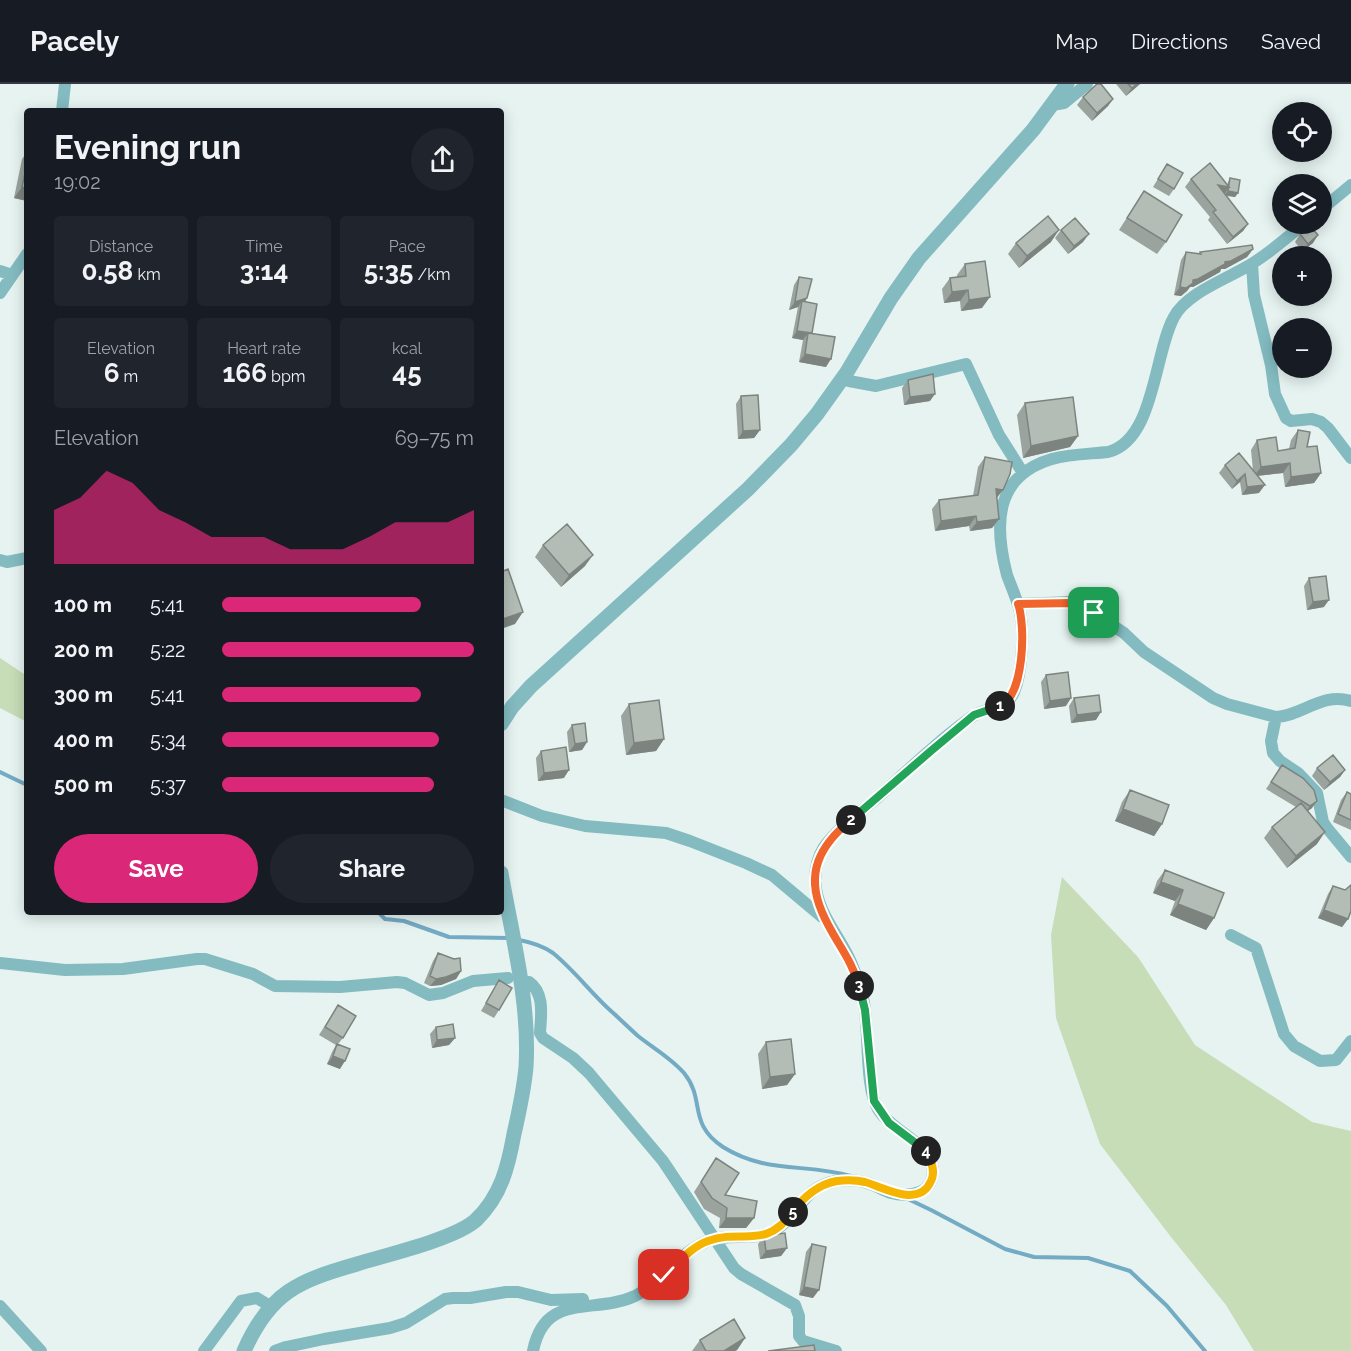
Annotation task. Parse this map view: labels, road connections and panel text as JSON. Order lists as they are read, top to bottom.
{
  "page": {
    "header": "Pacely",
    "nav": ["Map", "Directions", "Saved"],
    "map_buttons": ["+", "−"],
    "heading": ["Evening run", "19:02"],
    "stats": [
      ["Distance", "0.58 km"],
      ["Time", "3:14"],
      ["Pace", "5:35 /km"],
      ["Elevation", "6 m"],
      ["Heart rate", "166 bpm"],
      ["kcal", "45"]
    ],
    "chart": ["Elevation", "69–75 m"],
    "list": [
      {
        "name": "100 m",
        "note": "5:41"
      },
      {
        "name": "200 m",
        "note": "5:22"
      },
      {
        "name": "300 m",
        "note": "5:41"
      },
      {
        "name": "400 m",
        "note": "5:34"
      },
      {
        "name": "500 m",
        "note": "5:37"
      }
    ],
    "pins": [
      "1",
      "2",
      "3",
      "4",
      "5"
    ],
    "buttons": ["Save", "Share"]
  }
}
